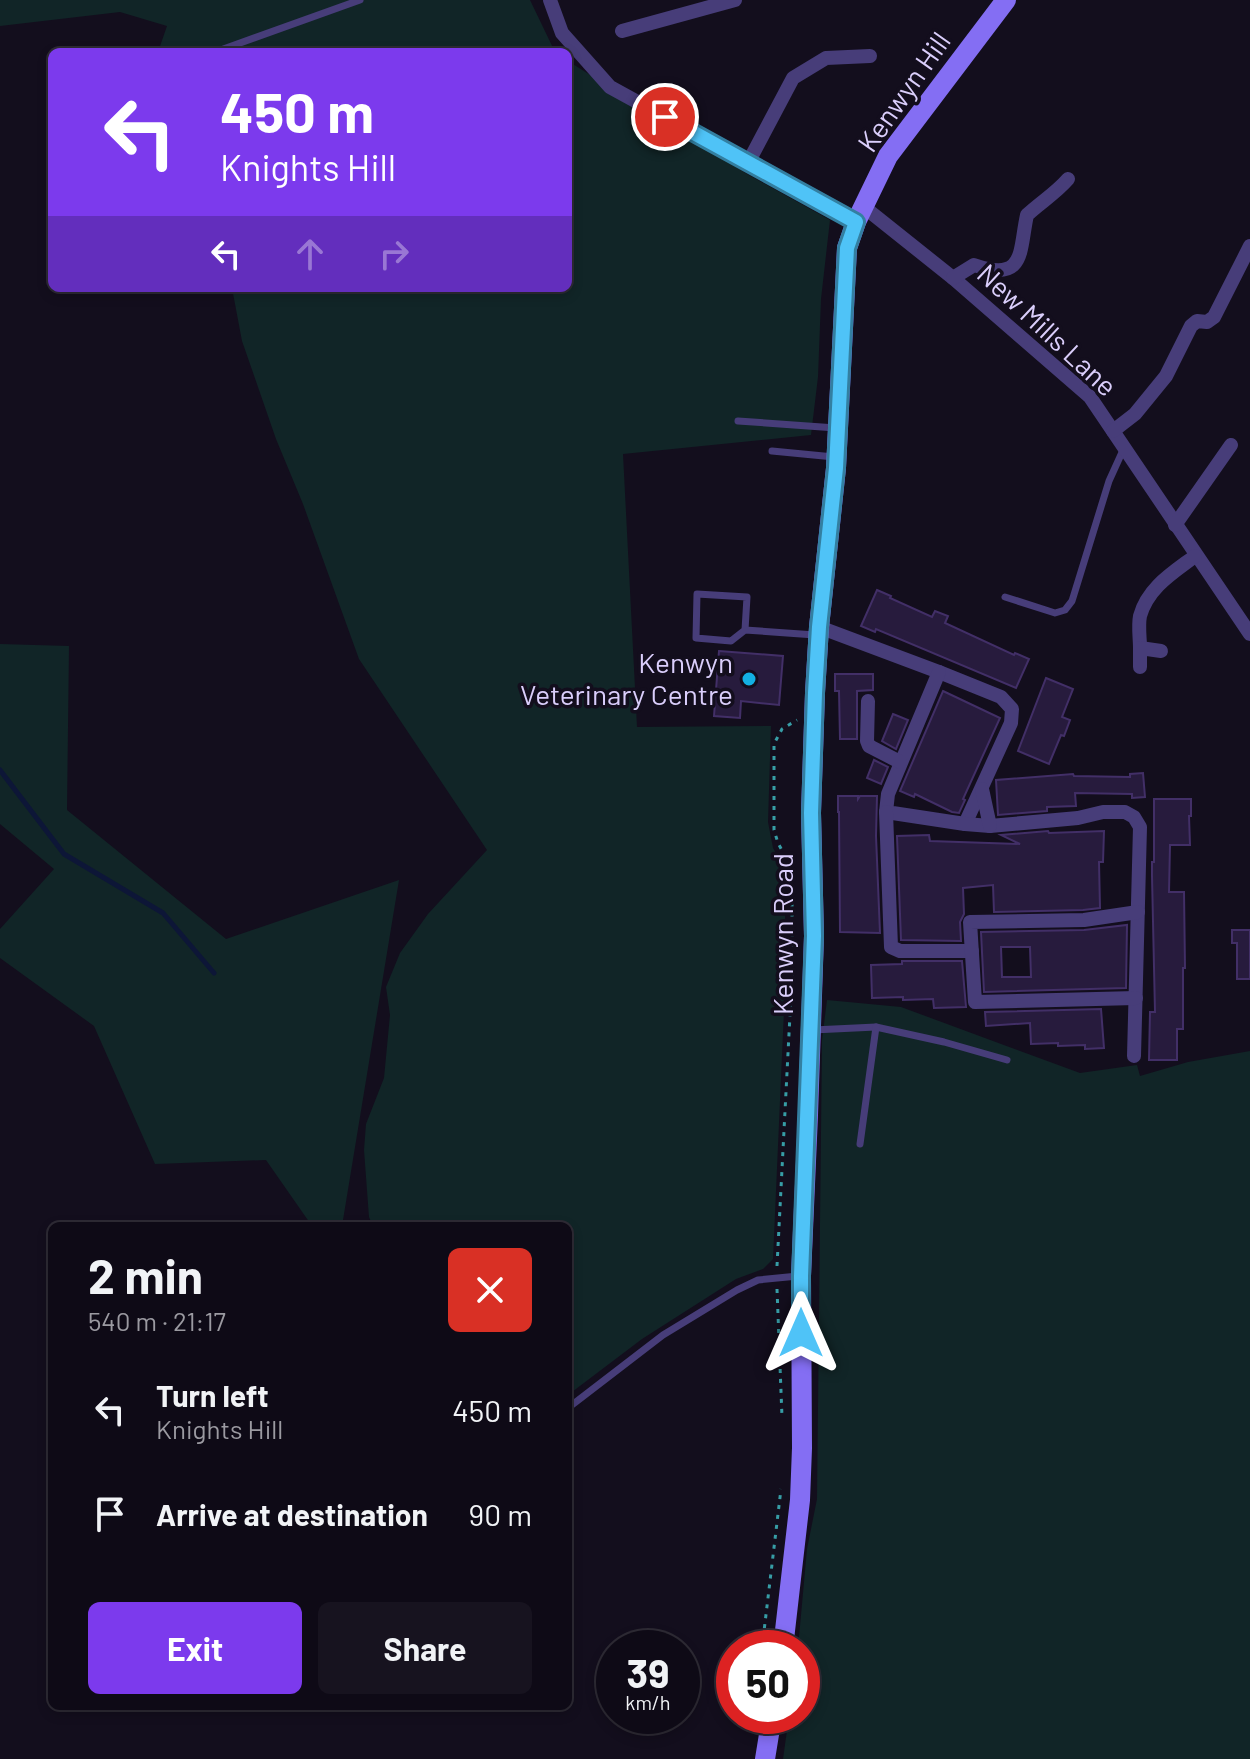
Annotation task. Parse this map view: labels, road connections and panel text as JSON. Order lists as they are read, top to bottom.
{
  "streets": {
    "main road": ["Kenwyn Hill", "Kenwyn Road"],
    "street": ["New Mills Lane"]
  },
  "crossings": [
    ["Kenwyn Hill", "New Mills Lane"],
    ["Kenwyn Hill", "Kenwyn Road"],
    ["New Mills Lane", "Kenwyn Road"]
  ],
  "places": ["Kenwyn Veterinary Centre"],
  "page": {
    "turn": ["450 m", "Knights Hill"],
    "heading": ["2 min", "540 m · 21:17"],
    "list": [
      {
        "name": "Turn left",
        "note": "Knights Hill",
        "value": "450 m"
      },
      {
        "name": "Arrive at destination",
        "value": "90 m"
      }
    ],
    "buttons": ["Exit", "Share"],
    "speed": "39 km/h",
    "limit": "50"
  }
}
